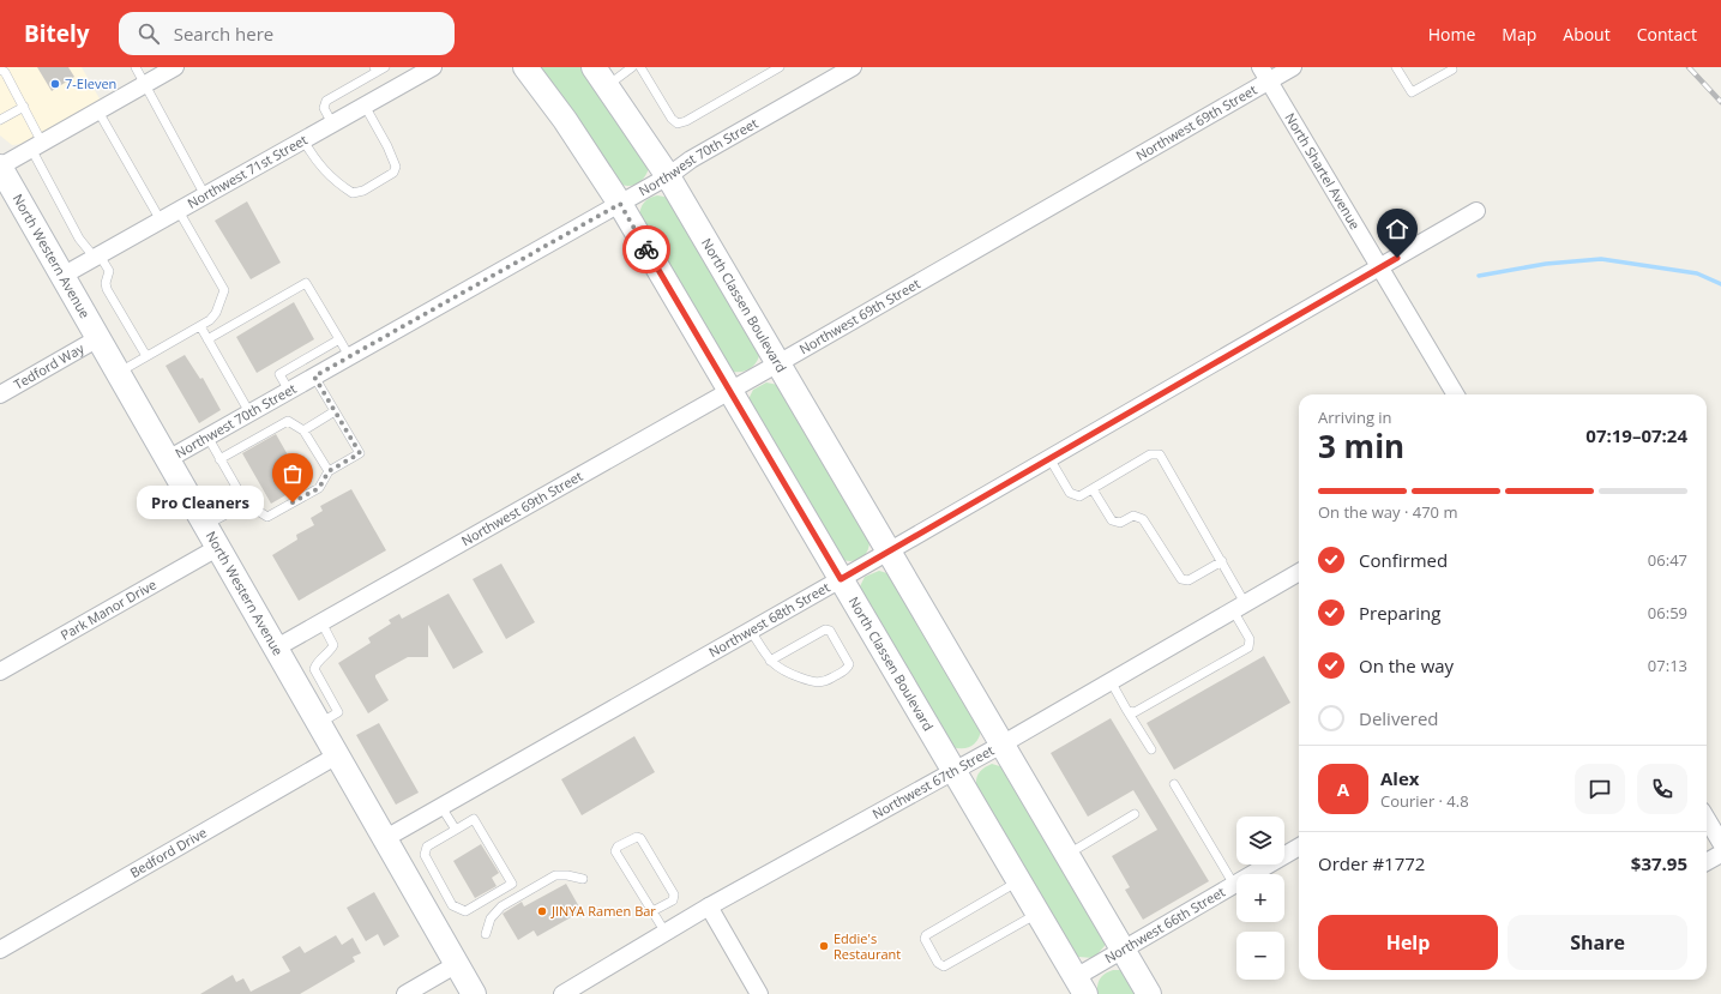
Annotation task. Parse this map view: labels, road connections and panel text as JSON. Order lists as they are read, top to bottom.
{
  "streets": {
    "street": [
      "Northwest 69th Street",
      "Northwest 70th Street",
      "Northwest 71st Street",
      "North Shartel Avenue",
      "North Western Avenue",
      "North Classen Boulevard",
      "Tedford Way",
      "Park Manor Drive",
      "Northwest 68th Street",
      "Northwest 67th Street",
      "Bedford Drive",
      "Northwest 66th Street"
    ]
  },
  "crossings": [
    ["Northwest 69th Street", "North Shartel Avenue"],
    ["Northwest 69th Street", "North Western Avenue"],
    ["Northwest 69th Street", "North Classen Boulevard"],
    ["Northwest 70th Street", "North Western Avenue"],
    ["Northwest 70th Street", "North Classen Boulevard"],
    ["Northwest 71st Street", "North Western Avenue"],
    ["North Shartel Avenue", "Northwest 68th Street"],
    ["North Western Avenue", "Tedford Way"],
    ["North Western Avenue", "Park Manor Drive"],
    ["North Western Avenue", "Northwest 68th Street"],
    ["North Western Avenue", "Bedford Drive"],
    ["North Classen Boulevard", "Northwest 68th Street"],
    ["North Classen Boulevard", "Northwest 67th Street"],
    ["North Classen Boulevard", "Northwest 66th Street"]
  ],
  "places": [
    "7-Eleven",
    "Pro Cleaners",
    "JINYA Ramen Bar",
    "Eddie's Restaurant"
  ],
  "page": {
    "header": "Bitely",
    "search": "Search here",
    "nav": [
      "Home",
      "Map",
      "About",
      "Contact"
    ],
    "heading": ["3 min", "Arriving in", "07:19–07:24"],
    "panel": [
      "Alex",
      "Courier · 4.8",
      "Order #1772",
      "$37.95"
    ],
    "bar": "On the way · 470 m",
    "bubble": "Pro Cleaners",
    "list": [
      ["Confirmed", "06:47"],
      ["Preparing", "06:59"],
      ["On the way", "07:13"],
      "Delivered"
    ],
    "round": "A",
    "map_buttons": ["+", "−"],
    "buttons": ["Help", "Share"]
  }
}
